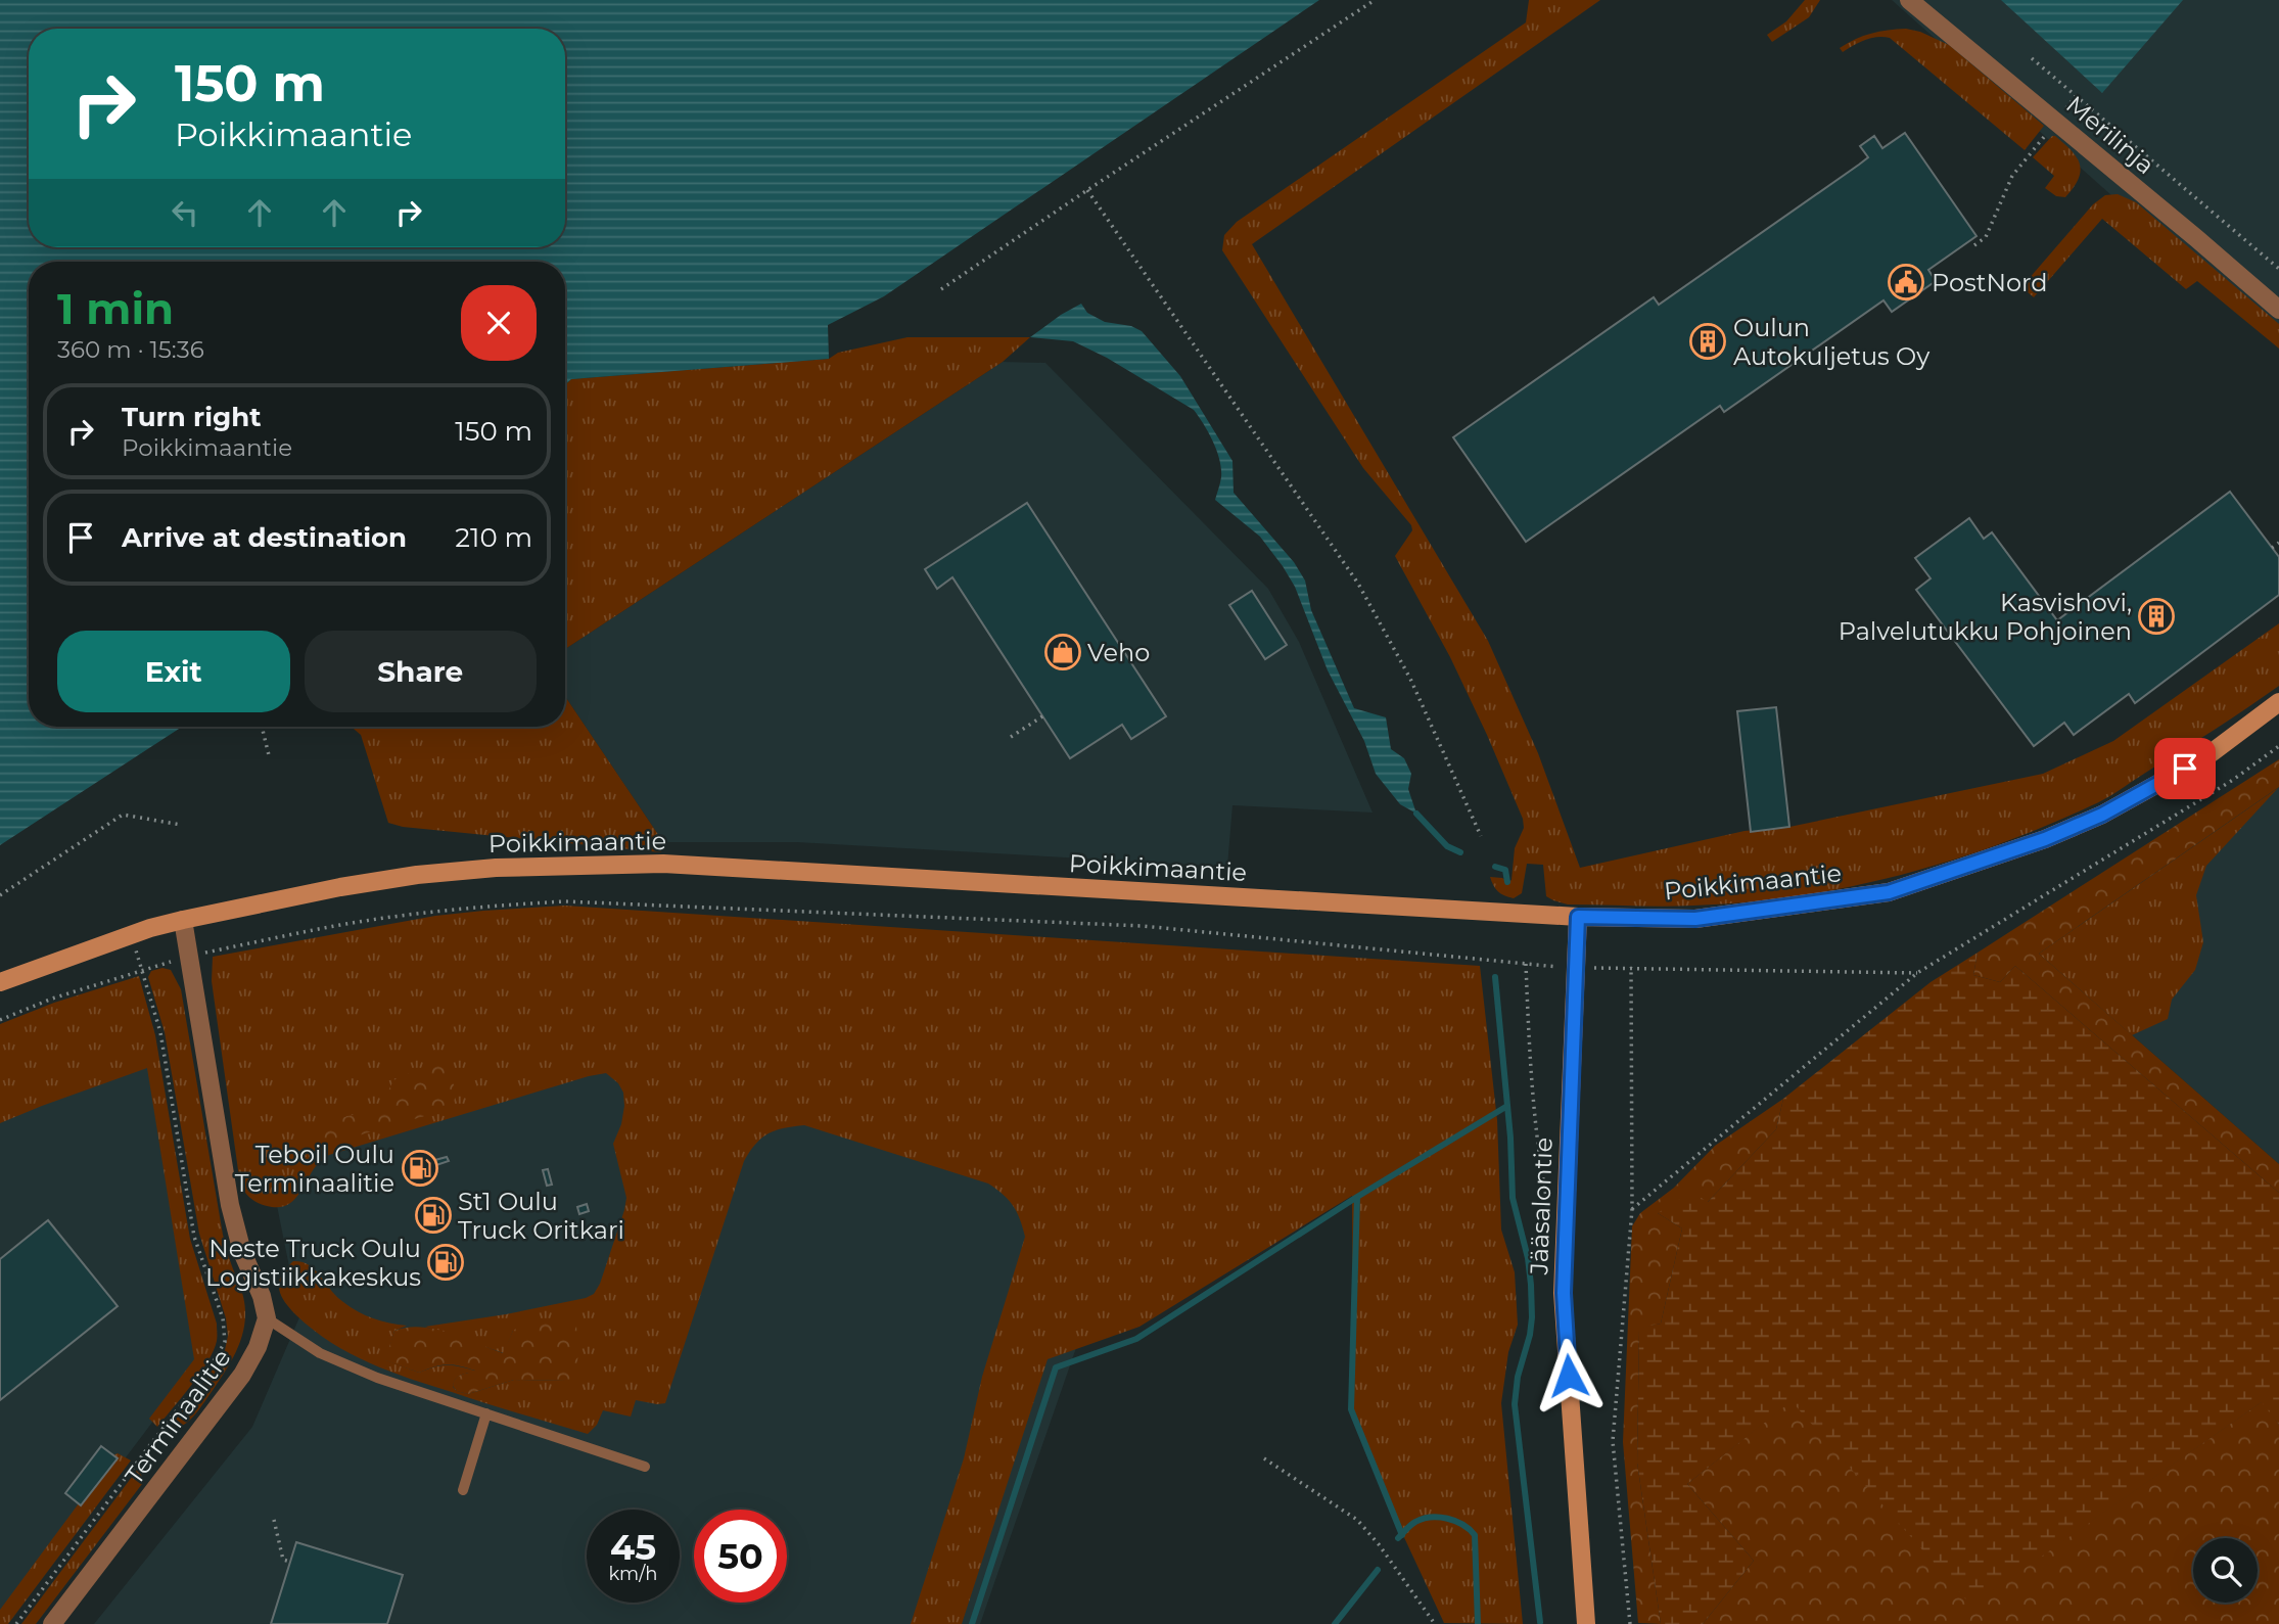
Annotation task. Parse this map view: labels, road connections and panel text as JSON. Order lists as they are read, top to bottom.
{
  "streets": {
    "main road": ["Poikkimaantie", "Jääsalontie"],
    "street": ["Merilinja", "Terminaalitie"]
  },
  "crossings": [
    ["Poikkimaantie", "Jääsalontie"]
  ],
  "places": {
    "public building": ["PostNord"],
    "building": ["Oulun Autokuljetus Oy", "Kasvishovi, Palvelutukku Pohjoinen"],
    "shop": ["Veho"],
    "fuel station": ["Teboil Oulu Terminaalitie", "St1 Oulu Truck Oritkari", "Neste Truck Oulu Logistiikkakeskus"]
  },
  "page": {
    "turn": ["150 m", "Poikkimaantie"],
    "heading": ["1 min", "360 m · 15:36"],
    "list": [
      {
        "name": "Turn right",
        "note": "Poikkimaantie",
        "value": "150 m"
      },
      {
        "name": "Arrive at destination",
        "value": "210 m"
      }
    ],
    "buttons": ["Exit", "Share"],
    "speed": "45 km/h",
    "limit": "50"
  }
}
